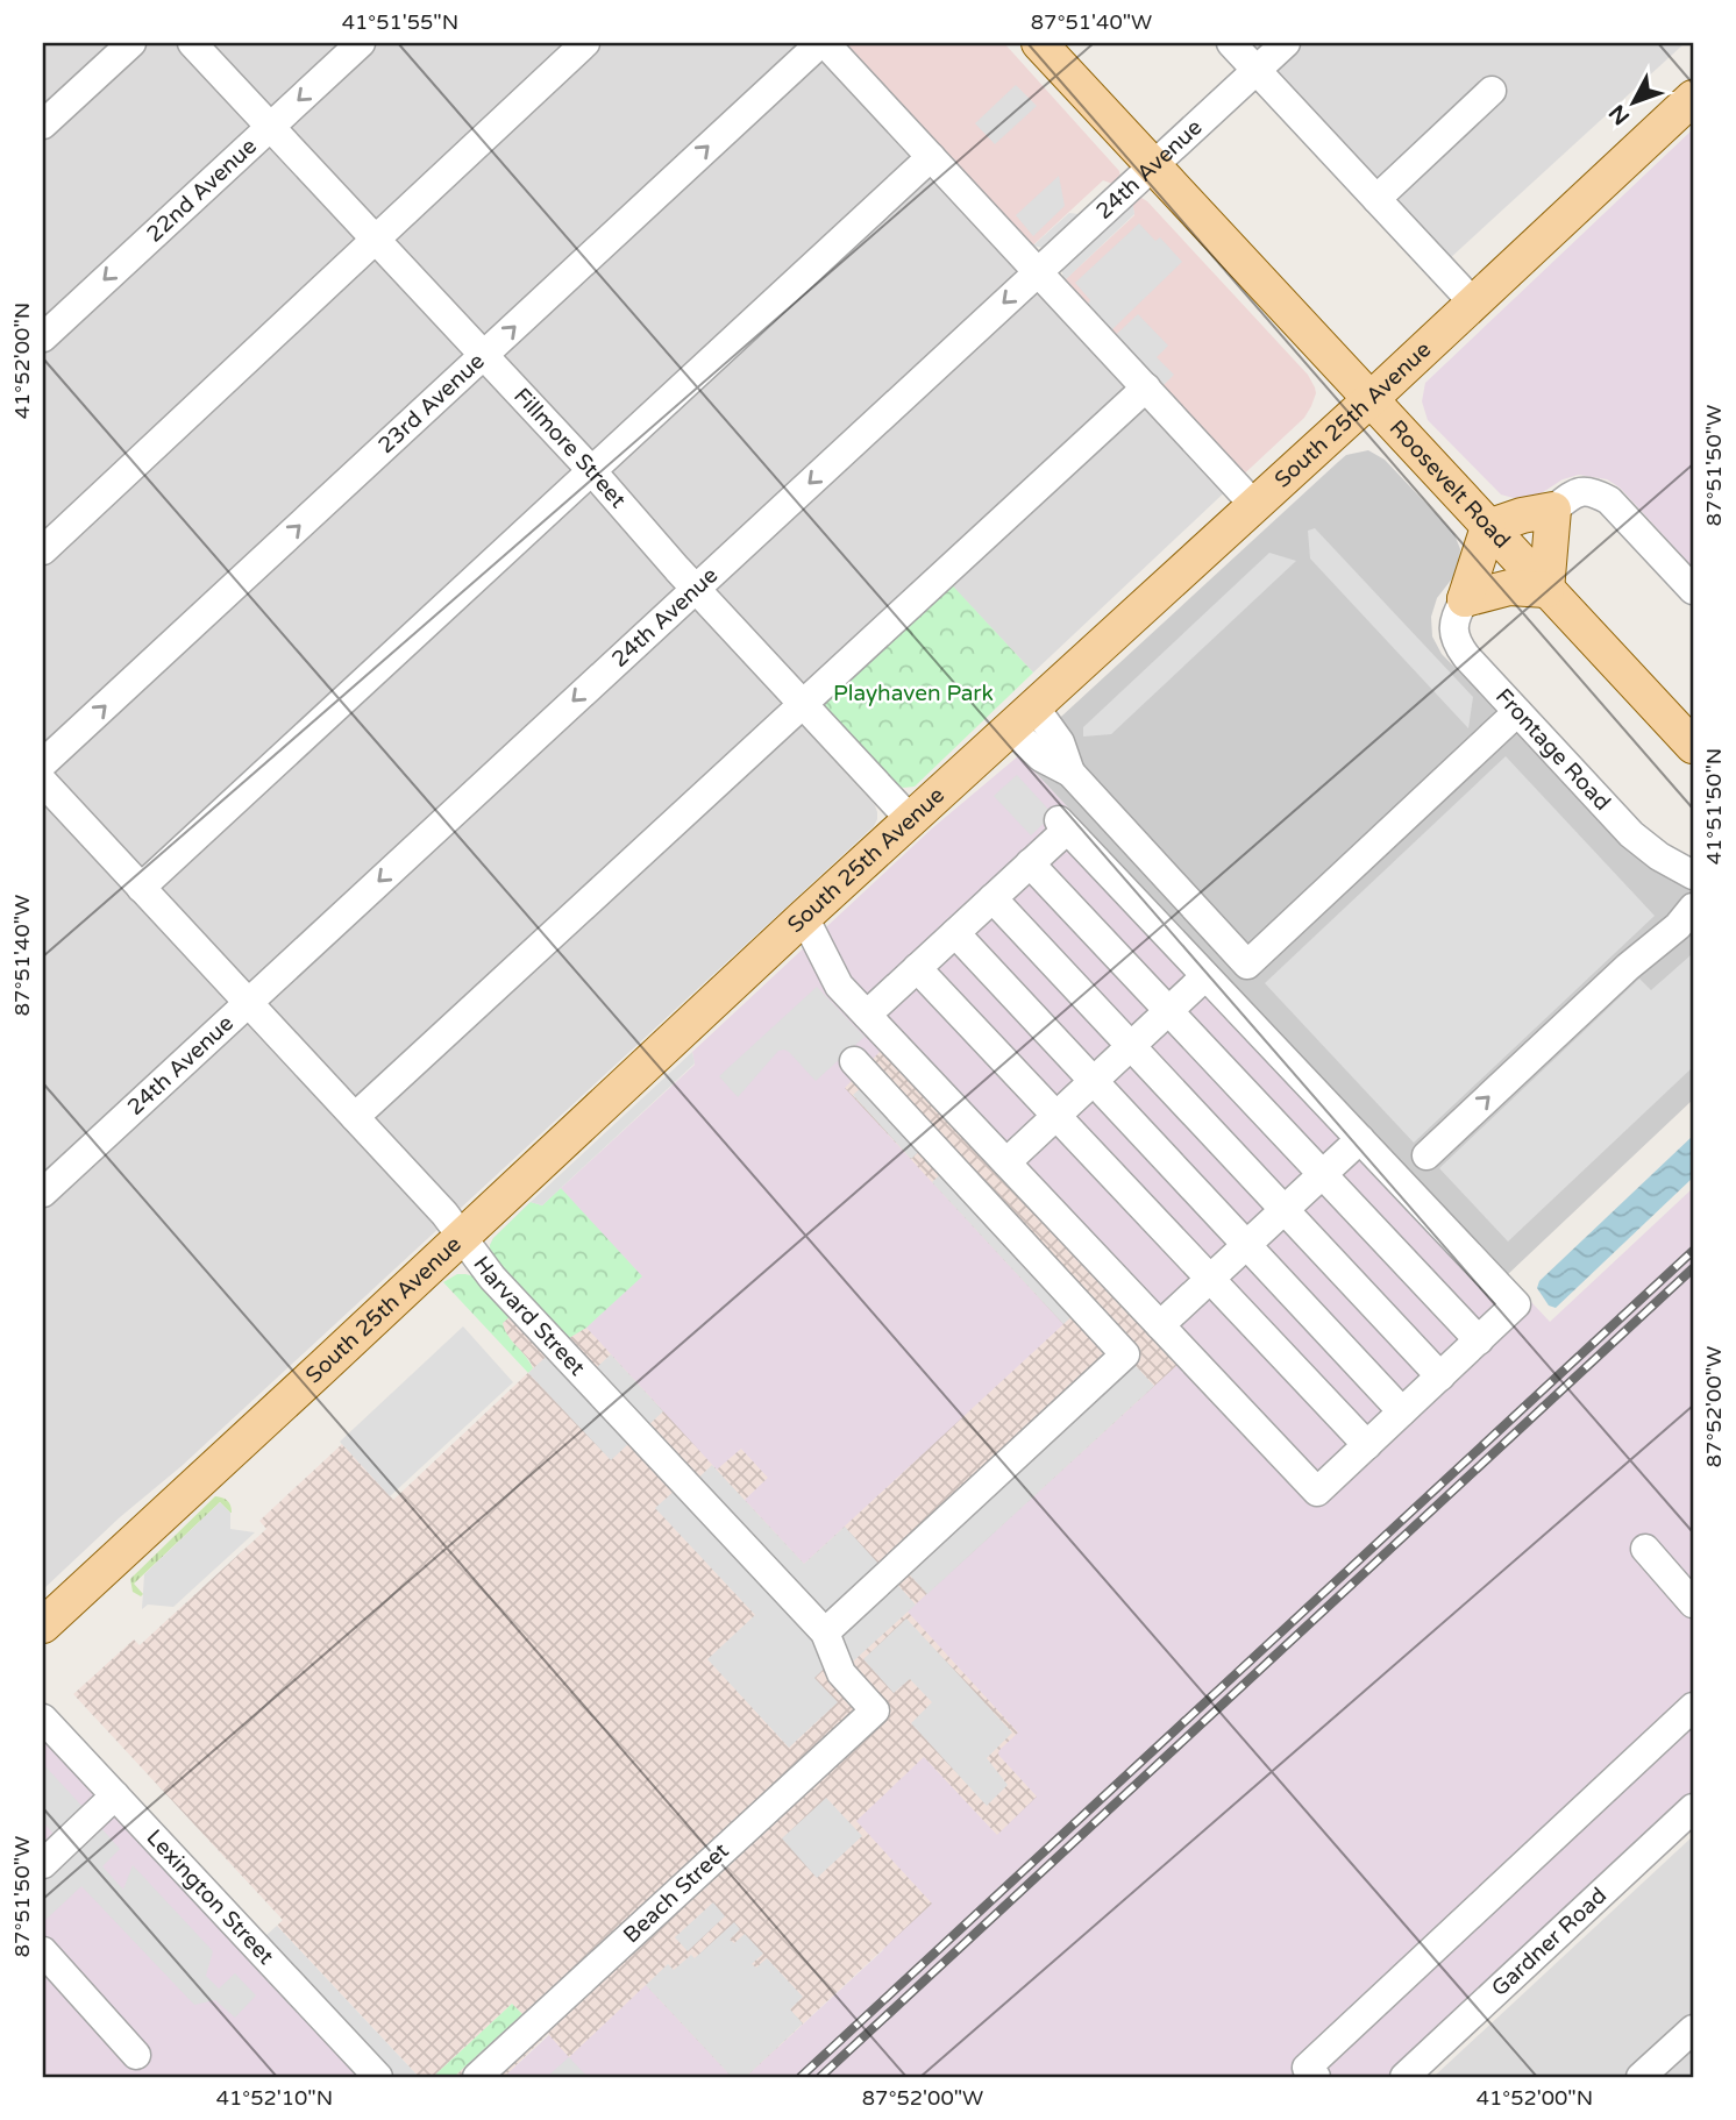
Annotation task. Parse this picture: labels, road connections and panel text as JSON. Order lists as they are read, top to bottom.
{
  "streets": {
    "main road": ["South 25th Avenue", "Roosevelt Road"],
    "street": [
      "24th Avenue",
      "22nd Avenue",
      "23rd Avenue",
      "Fillmore Street",
      "Frontage Road",
      "Harvard Street",
      "Beach Street",
      "Lexington Street",
      "Gardner Road"
    ]
  },
  "crossings": [
    ["24th Avenue", "Fillmore Street"],
    ["24th Avenue", "Roosevelt Road"],
    ["24th Avenue", "Harvard Street"],
    ["22nd Avenue", "Fillmore Street"],
    ["23rd Avenue", "Fillmore Street"],
    ["South 25th Avenue", "Fillmore Street"],
    ["South 25th Avenue", "Roosevelt Road"],
    ["South 25th Avenue", "Harvard Street"],
    ["Harvard Street", "Beach Street"]
  ],
  "parks": ["Playhaven Park"],
  "north": "bottom left",
  "coordinates": [
    "41°51'55\"N",
    "87°51'40\"W",
    "41°52'00\"N",
    "87°51'50\"W",
    "41°51'50\"N",
    "87°52'00\"W",
    "41°52'10\"N"
  ]
}
